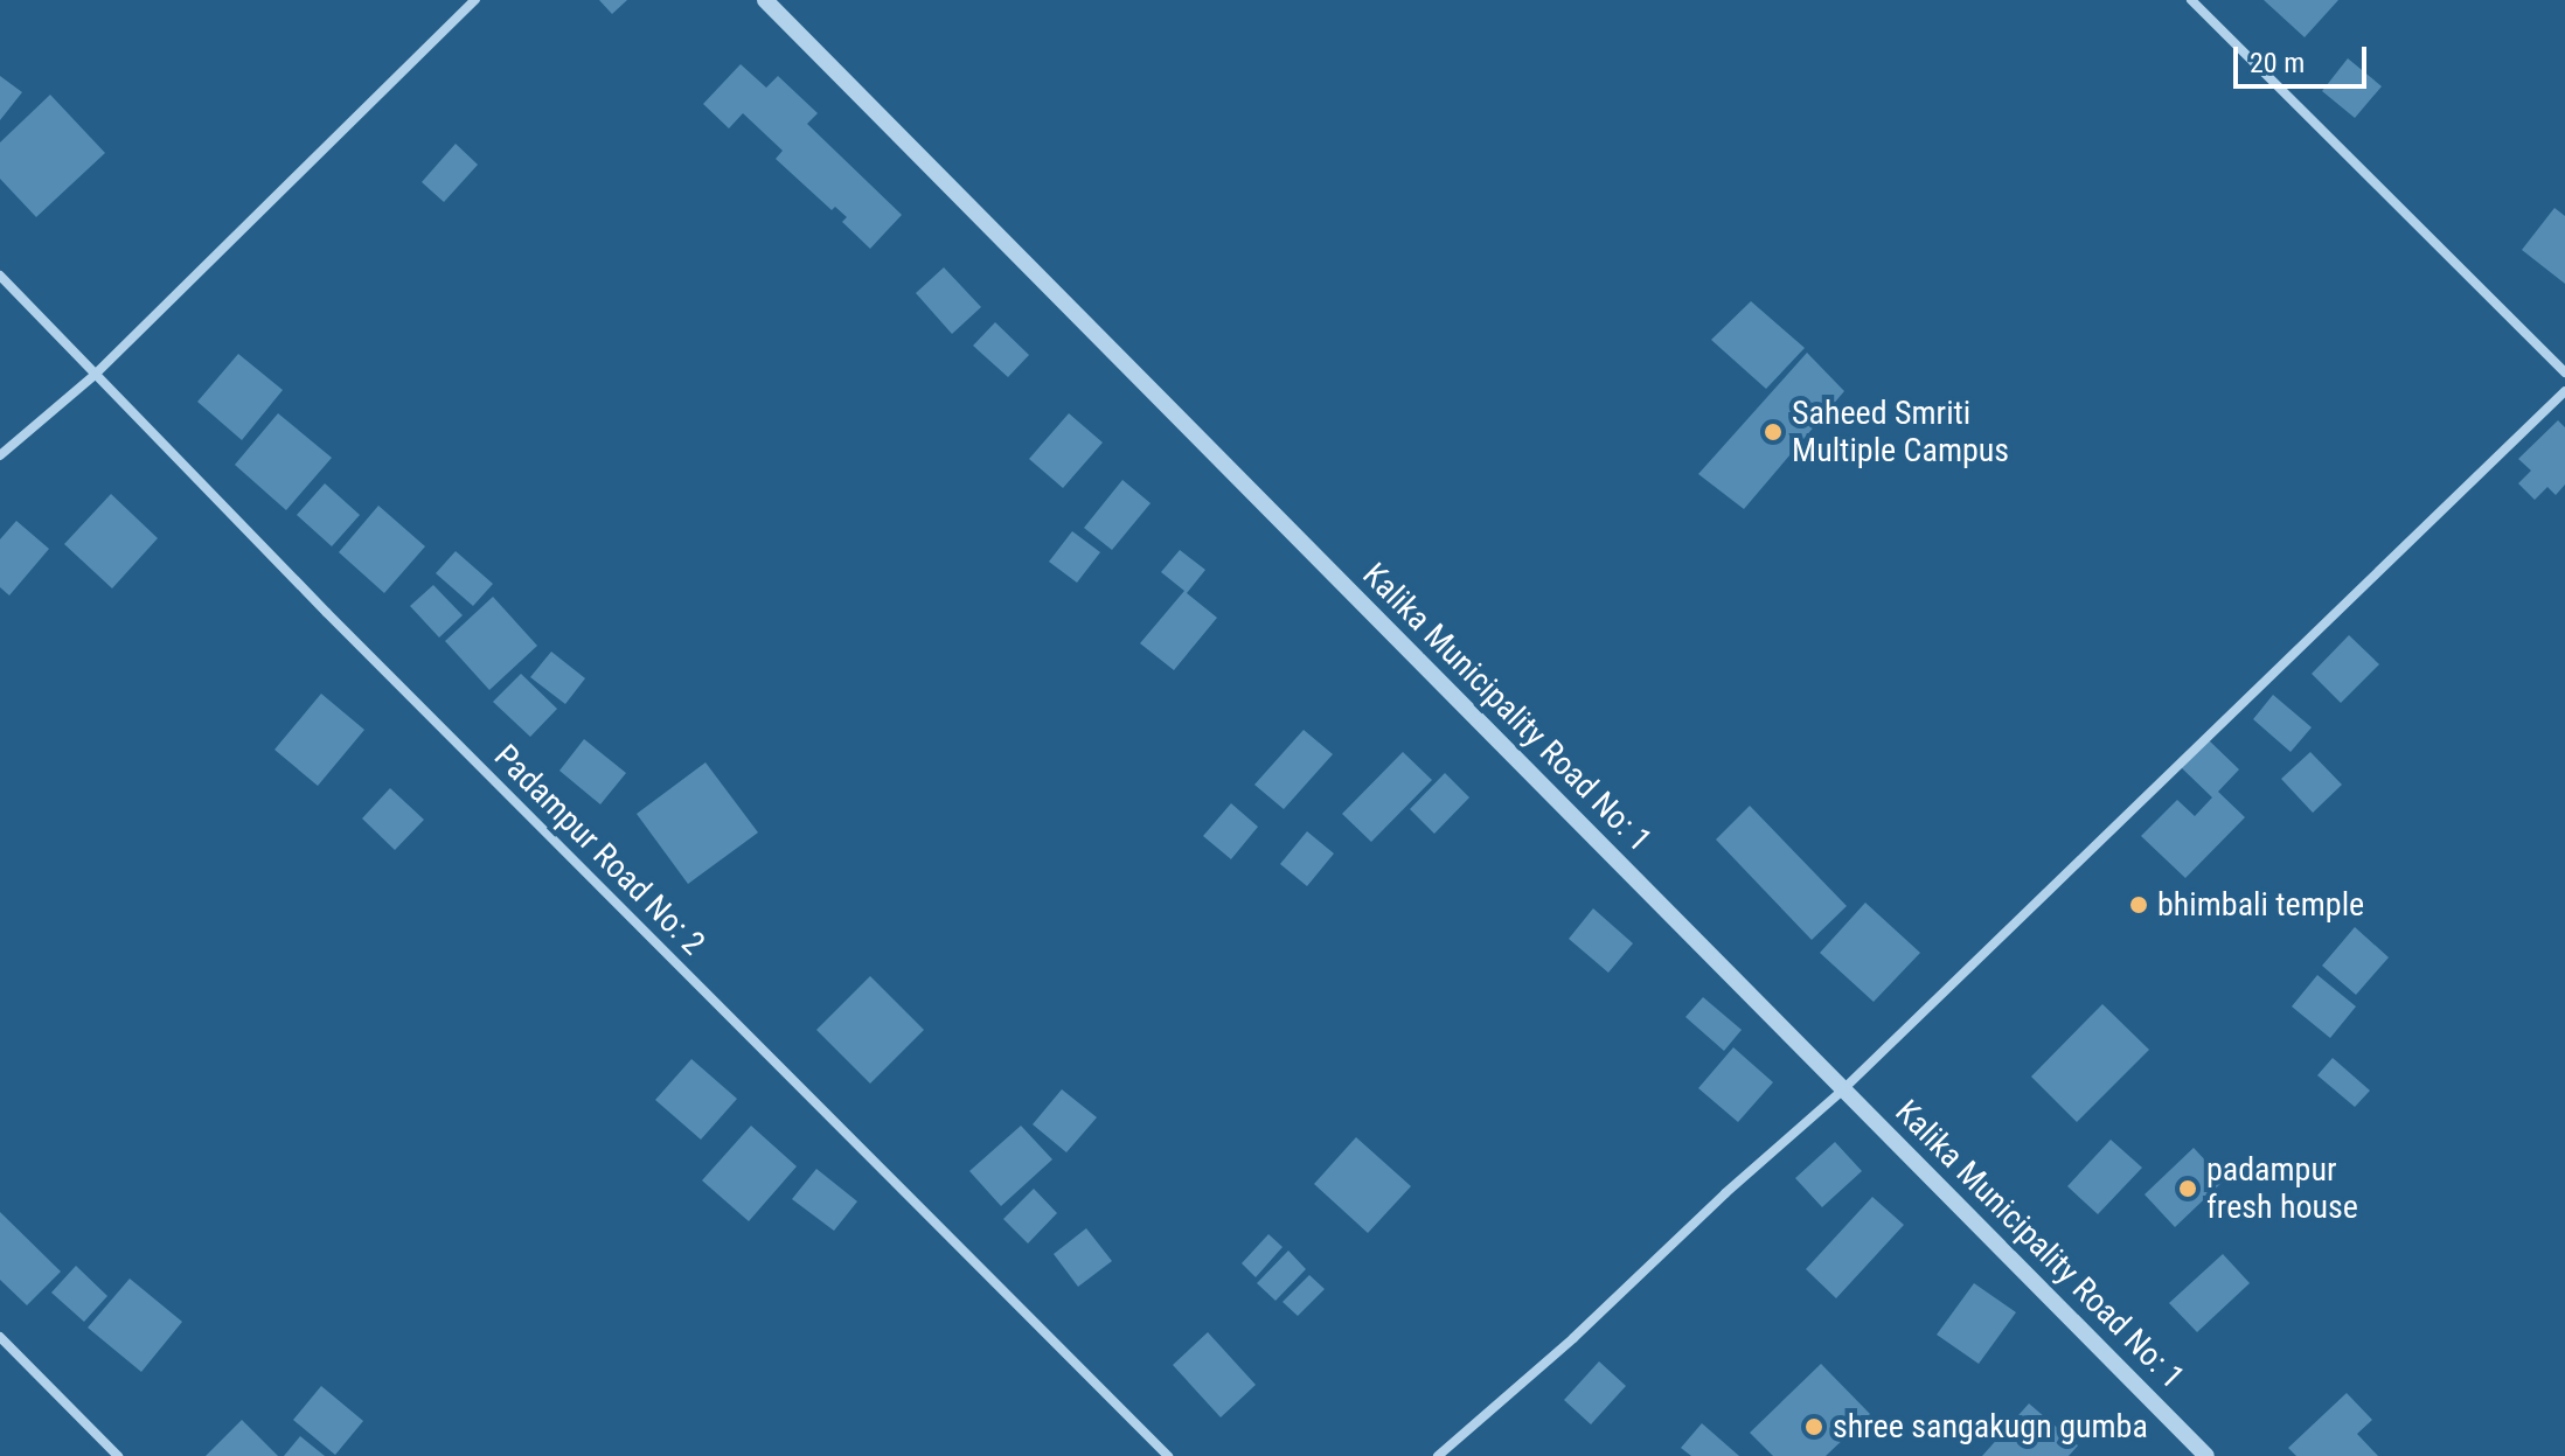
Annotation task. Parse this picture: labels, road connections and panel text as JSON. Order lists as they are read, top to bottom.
{
  "streets": {
    "street": ["Kalika Municipality Road No: 1", "Padampur Road No: 2"]
  },
  "places": [
    "Saheed Smriti Multiple Campus",
    "bhimbali temple",
    "padampur fresh house",
    "shree sangakugn gumba"
  ],
  "scale_bar": "20 m"
}
